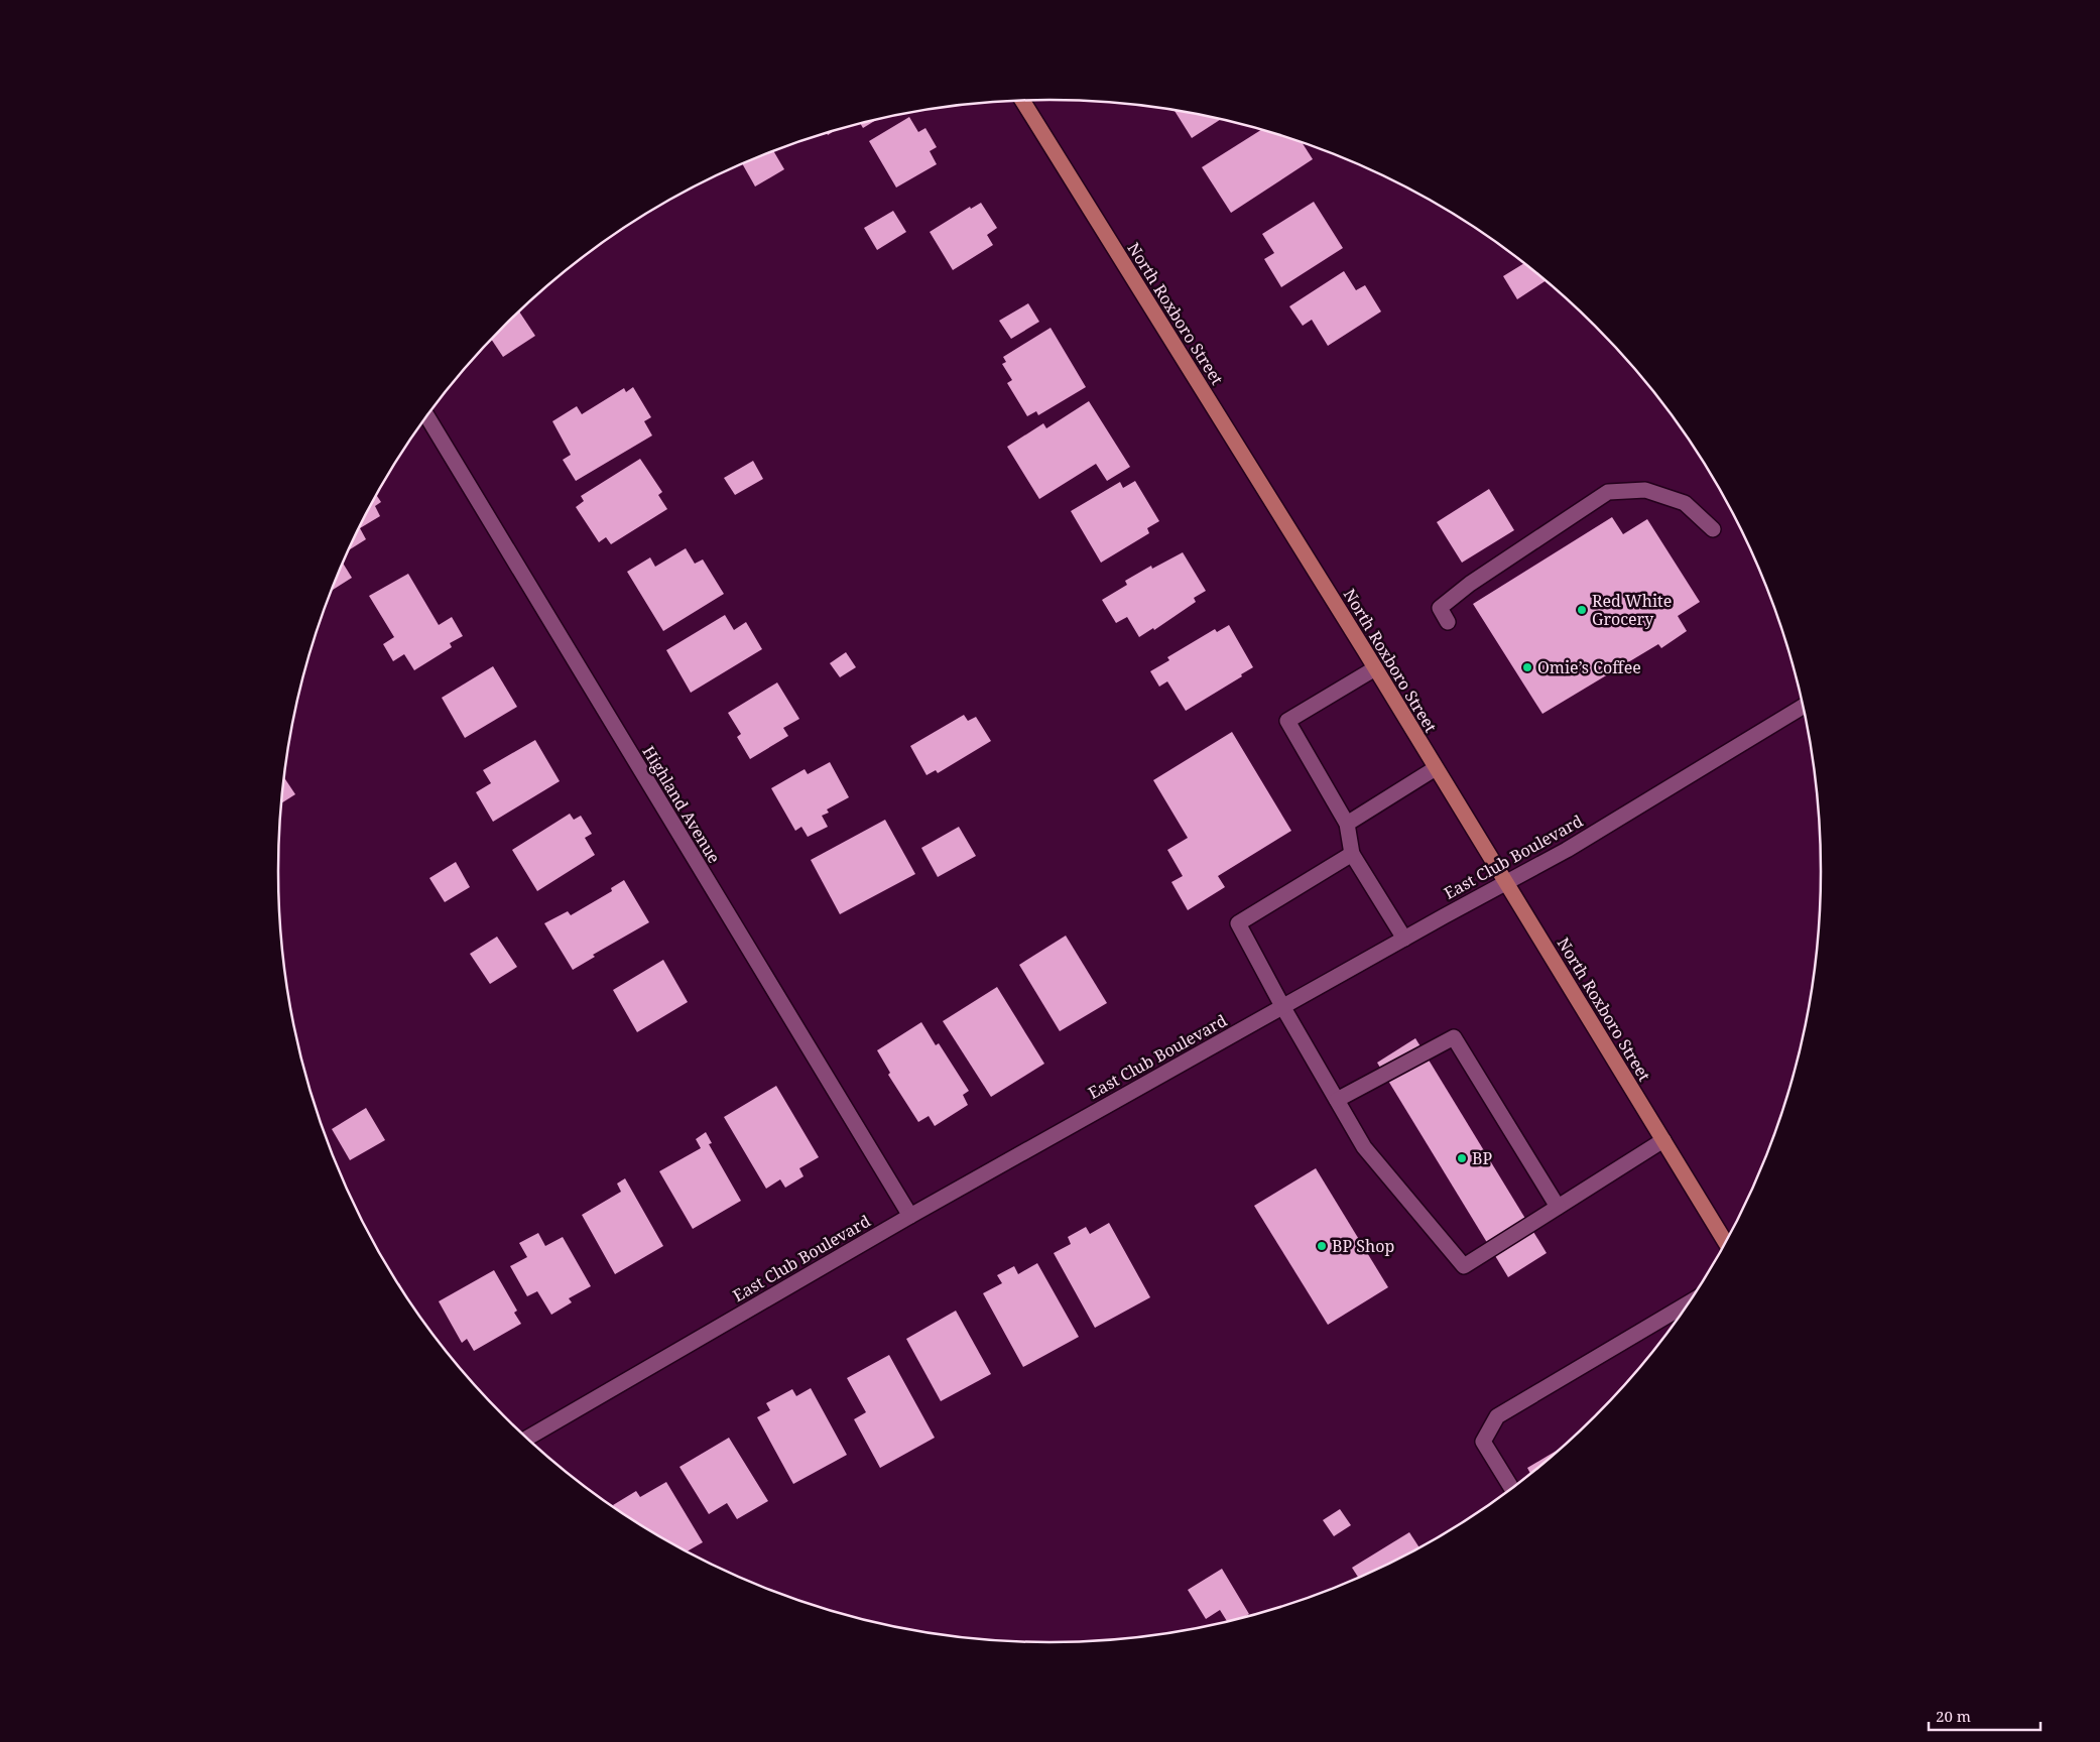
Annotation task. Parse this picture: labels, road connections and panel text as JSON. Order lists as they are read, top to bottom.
{
  "streets": {
    "main road": ["North Roxboro Street"],
    "street": ["Highland Avenue", "East Club Boulevard"]
  },
  "crossings": [
    ["North Roxboro Street", "East Club Boulevard"],
    ["Highland Avenue", "East Club Boulevard"]
  ],
  "places": [
    "Red White Grocery",
    "Omie’s Coffee",
    "BP",
    "BP Shop"
  ],
  "scale_bar": "20 m"
}
